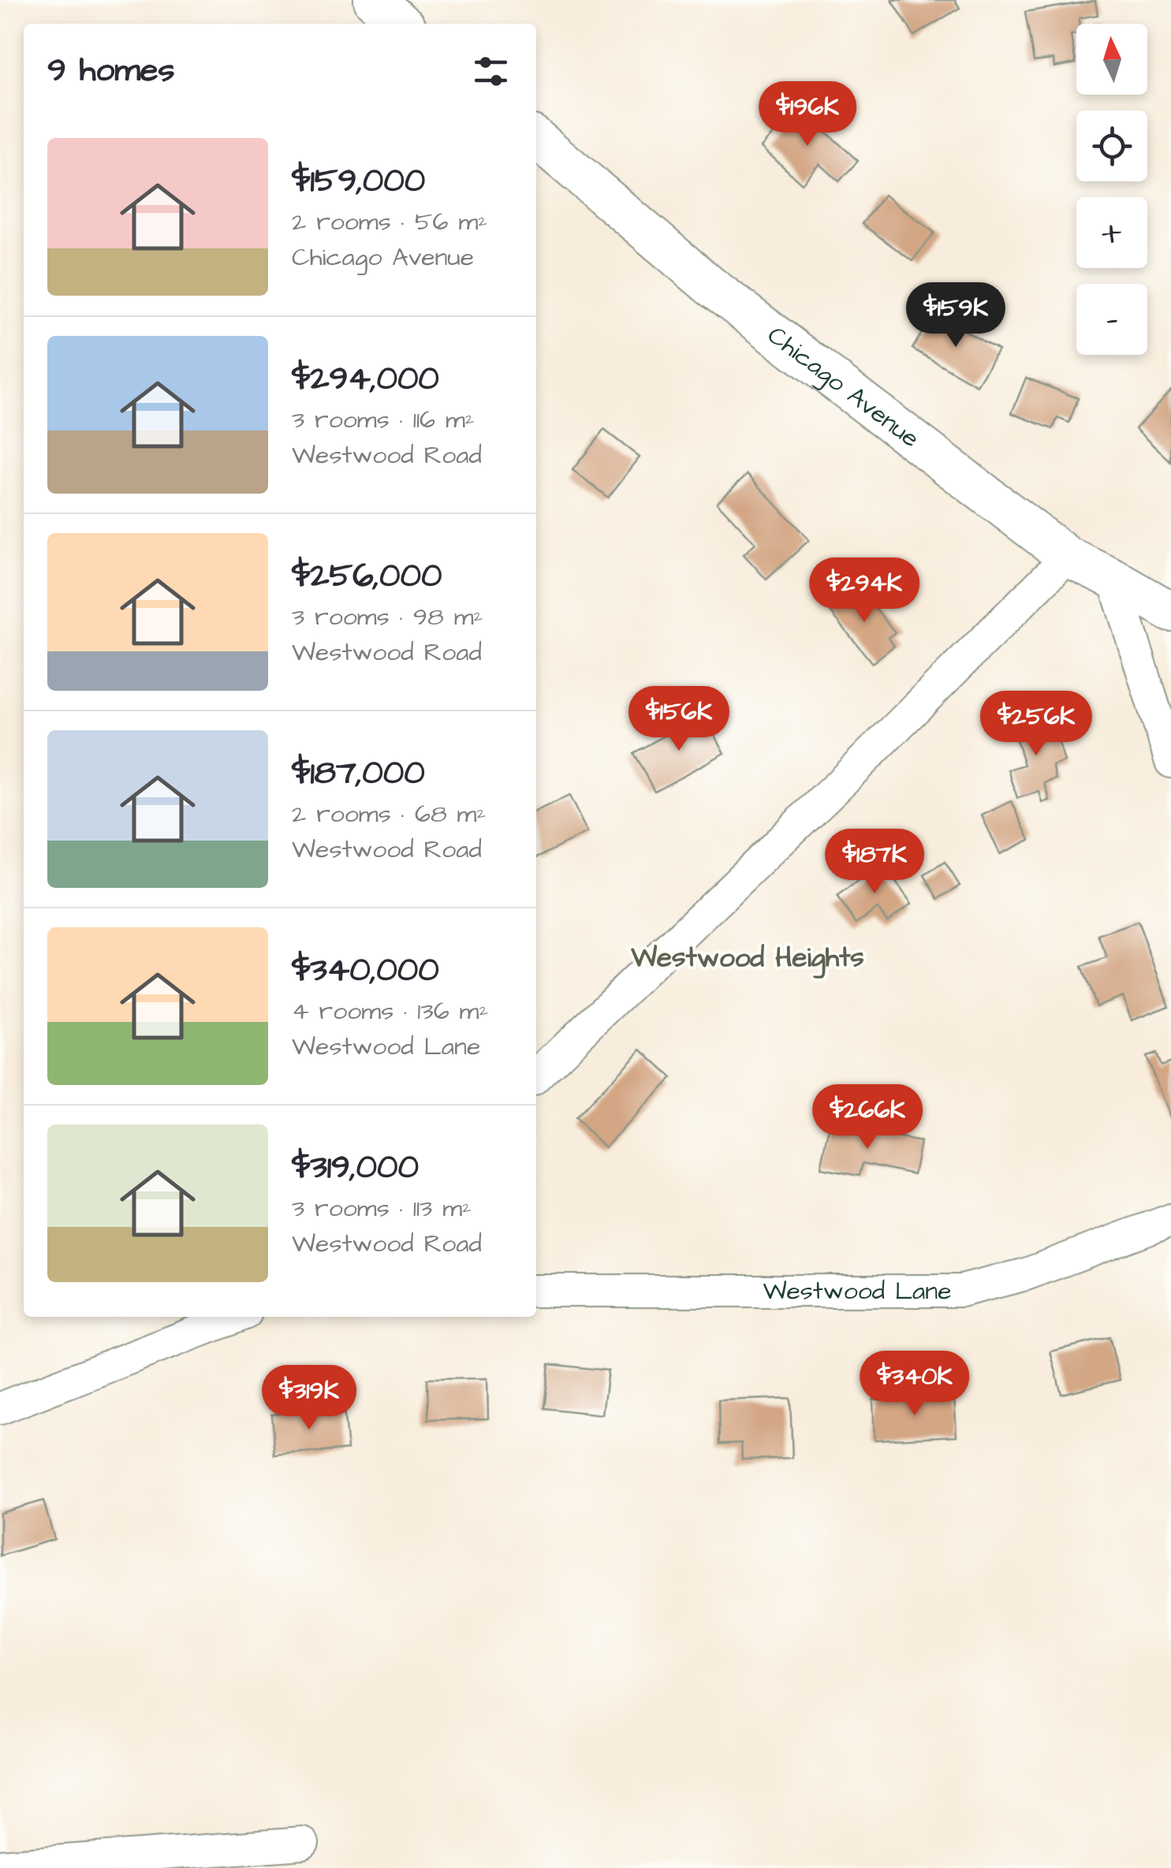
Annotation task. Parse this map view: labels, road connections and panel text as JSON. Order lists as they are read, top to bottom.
{
  "streets": {
    "street": ["Chicago Avenue", "Westwood Lane"]
  },
  "districts": ["Westwood Heights"],
  "north": "top",
  "page": {
    "map_buttons": ["+", "−"],
    "heading": "9 homes",
    "price": [
      "$196K",
      "$159K",
      "$294K",
      "$156K",
      "$256K",
      "$187K",
      "$266K",
      "$340K",
      "$319K"
    ],
    "list": [
      {
        "name": "$159,000",
        "note": "2 rooms · 56 m² · Chicago Avenue"
      },
      {
        "name": "$294,000",
        "note": "3 rooms · 116 m² · Westwood Road"
      },
      {
        "name": "$256,000",
        "note": "3 rooms · 98 m² · Westwood Road"
      },
      {
        "name": "$187,000",
        "note": "2 rooms · 68 m² · Westwood Road"
      },
      {
        "name": "$340,000",
        "note": "4 rooms · 136 m² · Westwood Lane"
      },
      {
        "name": "$319,000",
        "note": "3 rooms · 113 m² · Westwood Road"
      }
    ]
  }
}
